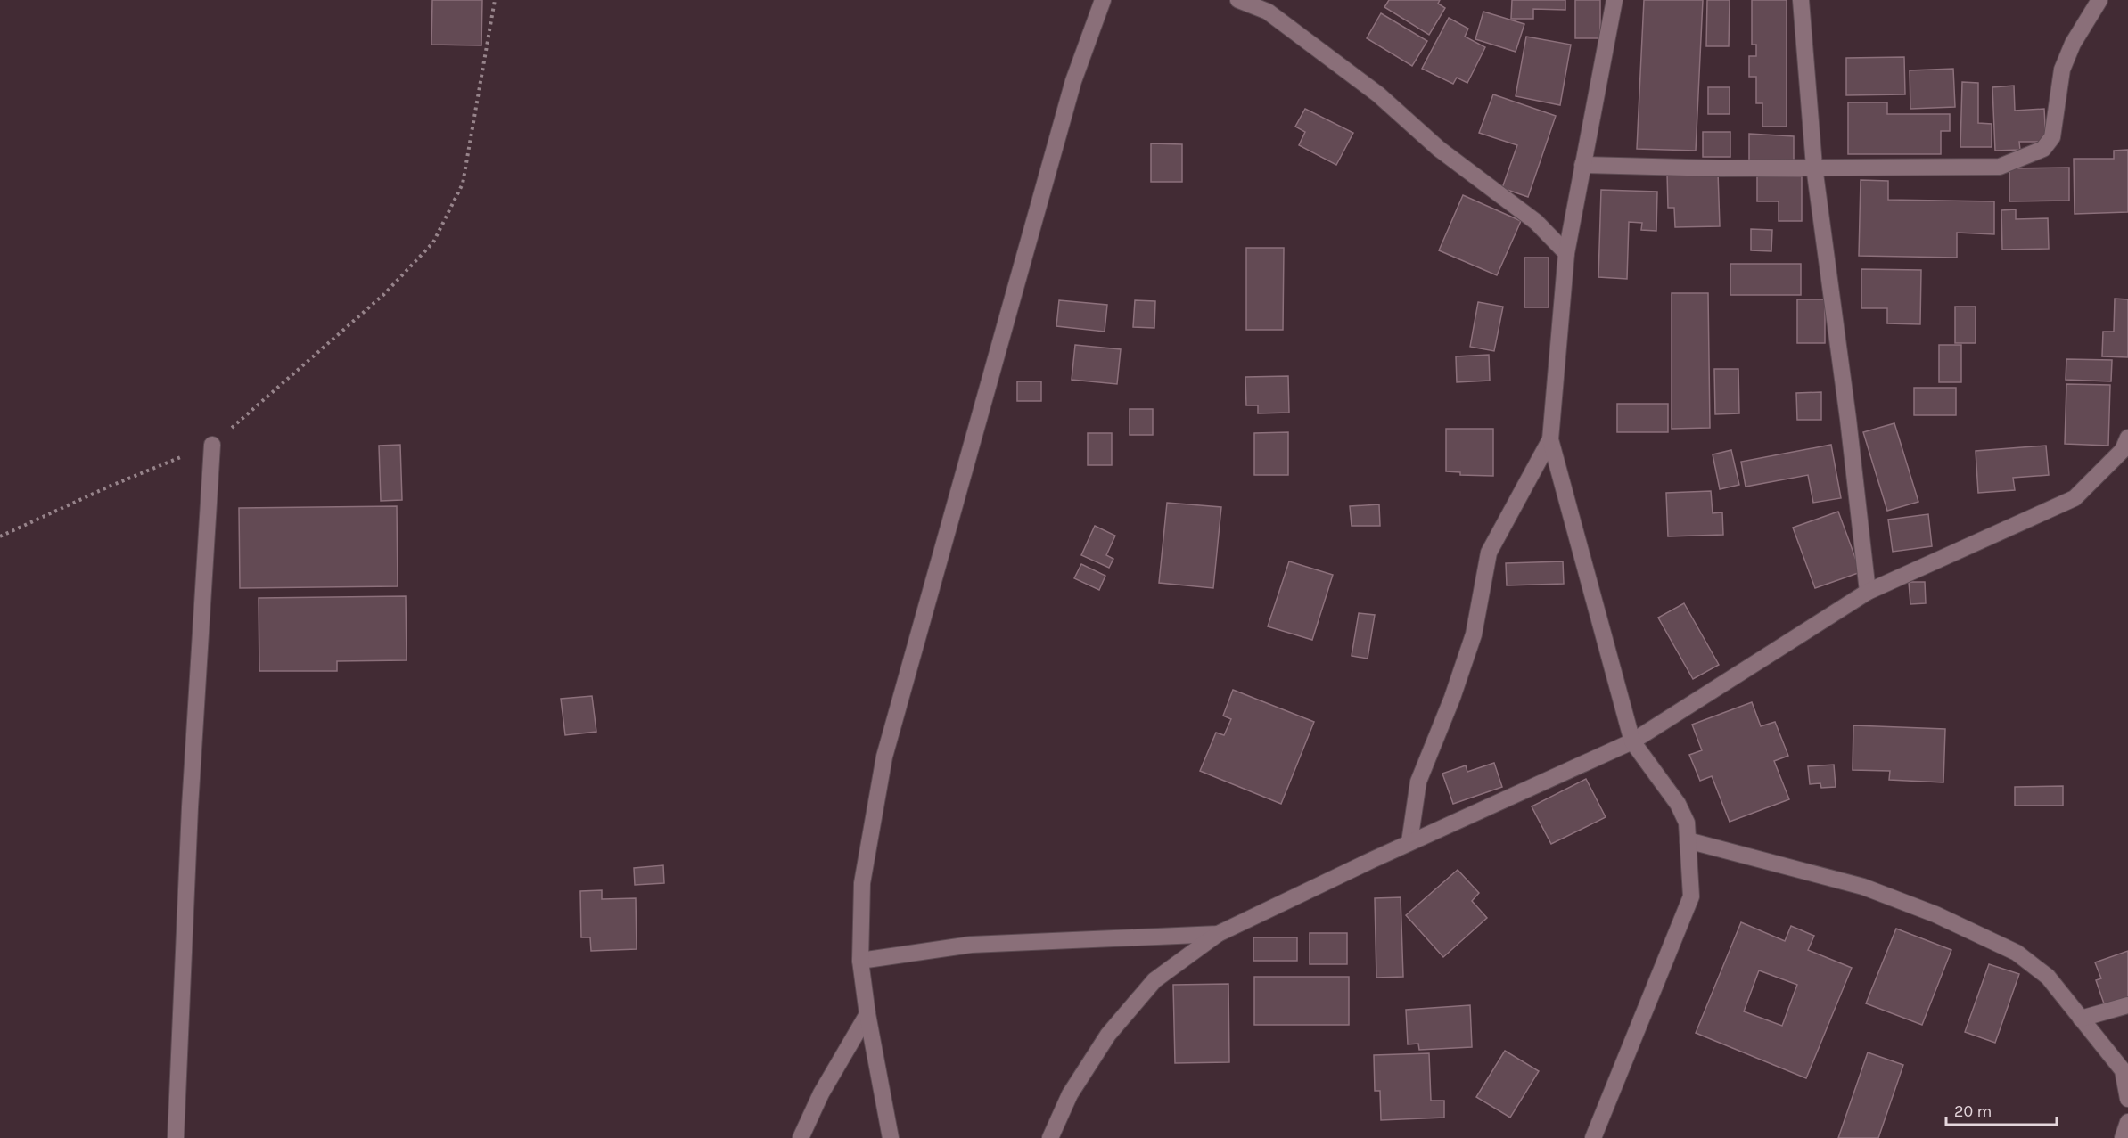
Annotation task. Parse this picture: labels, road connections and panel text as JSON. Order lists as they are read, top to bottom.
{
  "scale_bar": "20 m"
}
